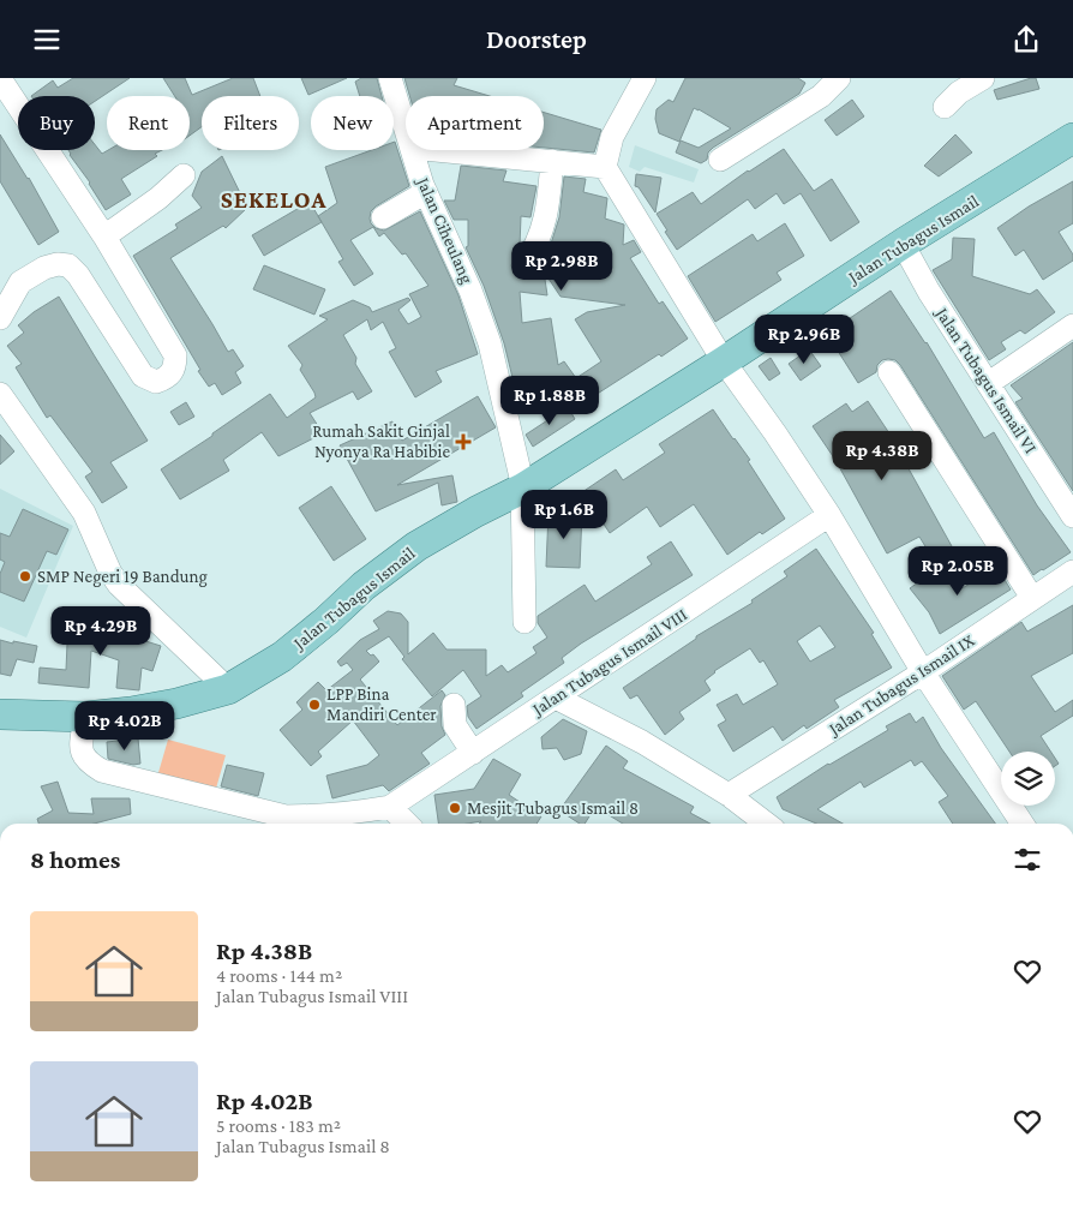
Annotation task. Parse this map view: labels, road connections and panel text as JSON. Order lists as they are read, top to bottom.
{
  "streets": {
    "main road": ["Jalan Tubagus Ismail"],
    "street": [
      "Jalan Ciheulang",
      "Jalan Tubagus Ismail VI",
      "Jalan Tubagus Ismail VIII",
      "Jalan Tubagus Ismail IX"
    ]
  },
  "crossings": [
    ["Jalan Ciheulang", "Jalan Tubagus Ismail"],
    ["Jalan Tubagus Ismail", "Jalan Tubagus Ismail VI"],
    ["Jalan Tubagus Ismail", "Jalan Tubagus Ismail VIII"]
  ],
  "districts": ["SEKELOA"],
  "places": {
    "health": ["Rumah Sakit Ginjal Nyonya Ra Habibie"],
    "other": ["SMP Negeri 19 Bandung", "LPP Bina Mandiri Center", "Mesjit Tubagus Ismail 8"]
  },
  "page": {
    "header": "Doorstep",
    "chip": [
      "Buy",
      "Rent",
      "Filters",
      "New",
      "Apartment"
    ],
    "price": [
      "Rp 2.98B",
      "Rp 2.96B",
      "Rp 1.88B",
      "Rp 4.38B",
      "Rp 1.6B",
      "Rp 2.05B",
      "Rp 4.29B",
      "Rp 4.02B"
    ],
    "heading": "8 homes",
    "list": [
      {
        "name": "Rp 4.38B",
        "note": "4 rooms · 144 m² · Jalan Tubagus Ismail VIII"
      },
      {
        "name": "Rp 4.02B",
        "note": "5 rooms · 183 m² · Jalan Tubagus Ismail 8"
      }
    ]
  }
}
